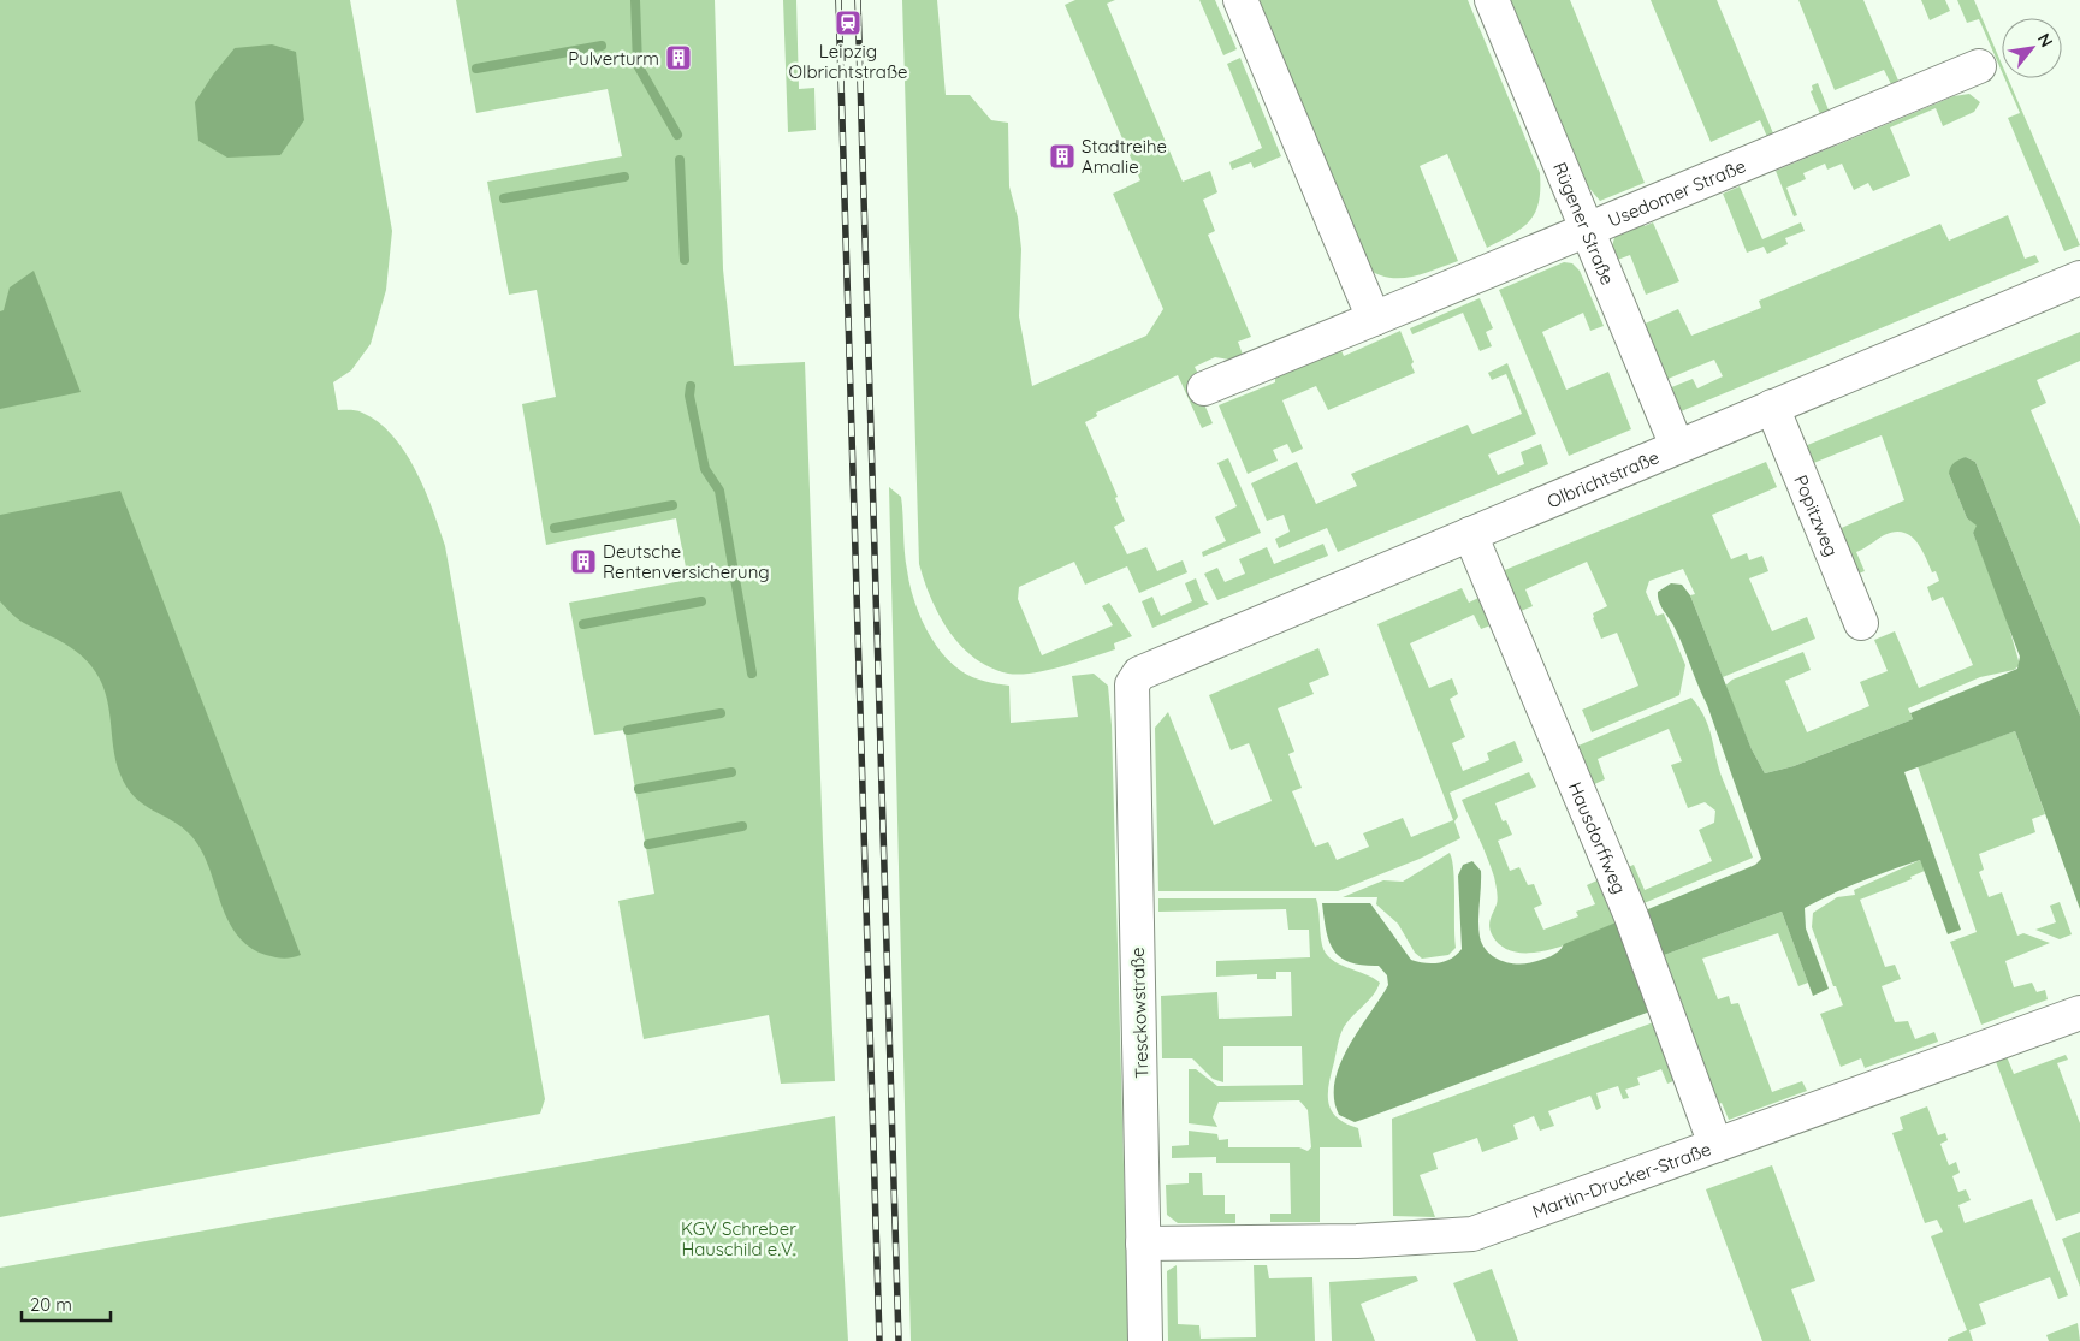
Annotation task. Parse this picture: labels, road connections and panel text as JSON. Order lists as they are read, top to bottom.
{
  "streets": {
    "street": [
      "Usedomer Straße",
      "Rügener Straße",
      "Olbrichtstraße",
      "Popitzweg",
      "Hausdorffweg",
      "Tresckowstraße",
      "Martin-Drucker-Straße"
    ]
  },
  "crossings": [
    ["Usedomer Straße", "Rügener Straße"],
    ["Rügener Straße", "Olbrichtstraße"],
    ["Olbrichtstraße", "Popitzweg"],
    ["Olbrichtstraße", "Hausdorffweg"],
    ["Olbrichtstraße", "Tresckowstraße"],
    ["Hausdorffweg", "Martin-Drucker-Straße"],
    ["Tresckowstraße", "Martin-Drucker-Straße"]
  ],
  "parks": ["KGV Schreber Hauschild e.V."],
  "places": {
    "station": ["Leipzig Olbrichtstraße"],
    "building": ["Pulverturm", "Stadtreihe Amalie", "Deutsche Rentenversicherung"]
  },
  "scale_bar": "20 m",
  "north": "top right"
}
